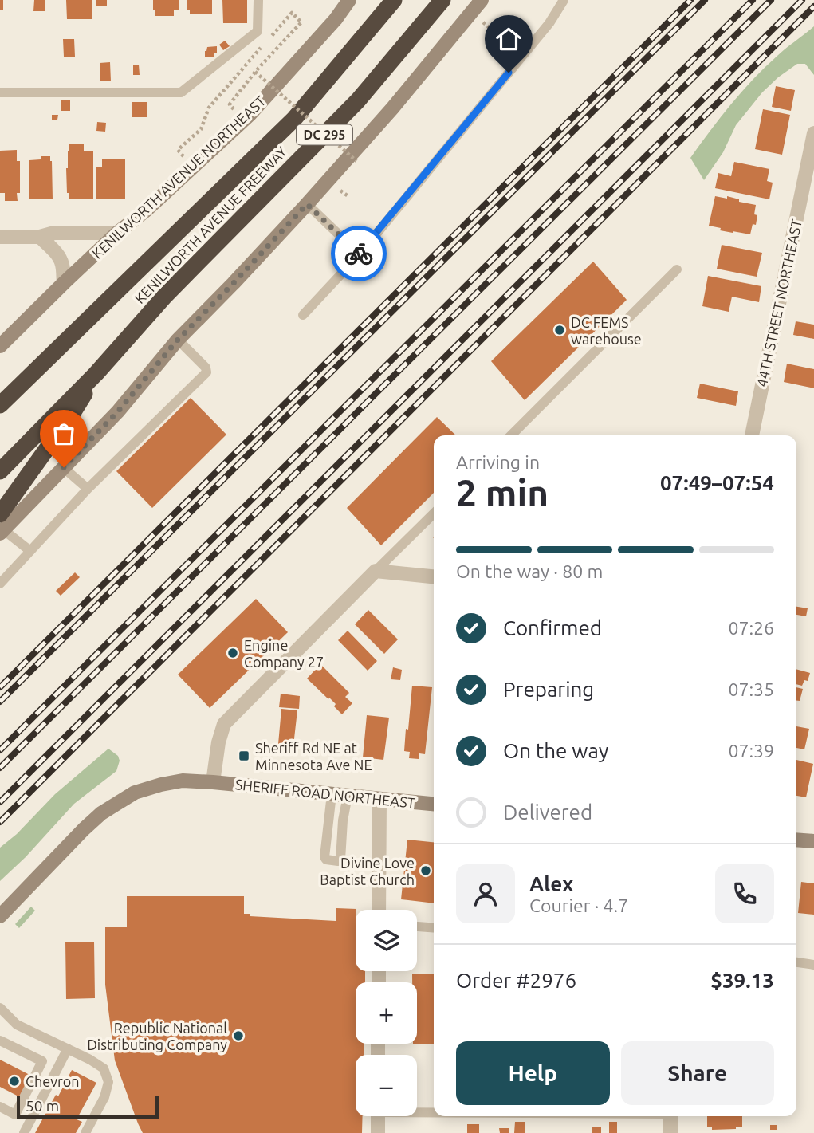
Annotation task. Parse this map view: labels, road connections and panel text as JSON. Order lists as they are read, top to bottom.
{
  "streets": {
    "highway": ["DC 295", "KENILWORTH AVENUE FREEWAY"],
    "main road": ["KENILWORTH AVENUE NORTHEAST", "SHERIFF ROAD NORTHEAST"],
    "street": ["44TH STREET NORTHEAST"]
  },
  "places": {
    "other": [
      "DC FEMS warehouse",
      "Engine Company 27",
      "Divine Love Baptist Church",
      "Republic National Distributing Company",
      "Chevron"
    ],
    "transit": ["Sheriff Rd NE at Minnesota Ave NE"]
  },
  "scale_bar": "50 m",
  "page": {
    "heading": ["2 min", "Arriving in", "07:49–07:54"],
    "panel": [
      "Alex",
      "Courier · 4.7",
      "Order #2976",
      "$39.13"
    ],
    "bar": "On the way · 80 m",
    "list": [
      ["Confirmed", "07:26"],
      ["Preparing", "07:35"],
      ["On the way", "07:39"],
      "Delivered"
    ],
    "map_buttons": ["+", "−"],
    "buttons": ["Help", "Share"],
    "scale": "50 m"
  }
}
